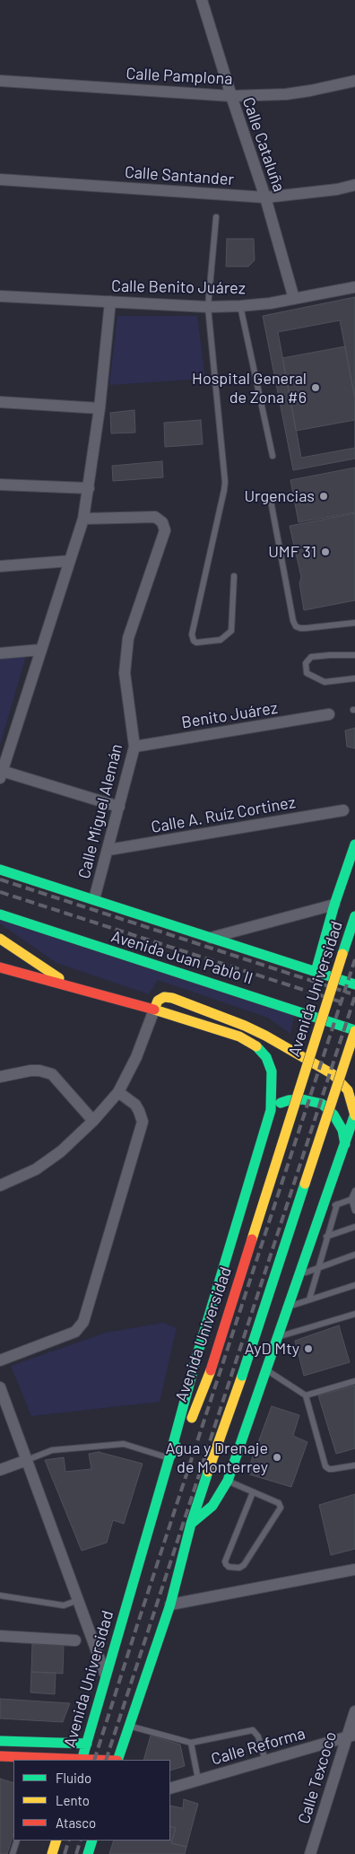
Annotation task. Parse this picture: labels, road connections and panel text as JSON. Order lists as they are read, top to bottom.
{
  "streets": {
    "main road": ["Avenida Juan Pablo II", "Avenida Universidad"],
    "street": [
      "Calle Pamplona",
      "Calle Cataluña",
      "Calle Santander",
      "Calle Benito Juárez",
      "Benito Juárez",
      "Calle Miguel Alemán",
      "Calle A. Ruíz Cortinez",
      "Calle Reforma",
      "Calle Texcoco"
    ]
  },
  "crossings": [
    ["Calle Pamplona", "Calle Cataluña"],
    ["Calle Cataluña", "Calle Santander"],
    ["Calle Cataluña", "Calle Benito Juárez"],
    ["Benito Juárez", "Calle Miguel Alemán"],
    ["Calle Miguel Alemán", "Calle A. Ruíz Cortinez"],
    ["Calle Miguel Alemán", "Avenida Juan Pablo II"],
    ["Calle Reforma", "Calle Texcoco"]
  ],
  "places": [
    "Hospital General de Zona #6",
    "Urgencias",
    "UMF 31",
    "AyD Mty",
    "Agua y Drenaje de Monterrey"
  ],
  "legend": ["Fluido", "Lento", "Atasco"]
}
